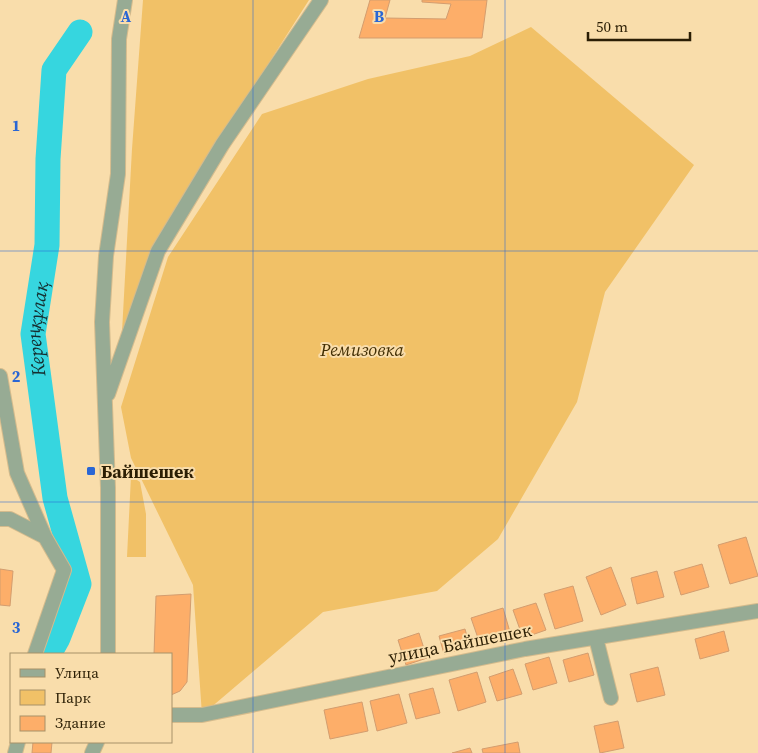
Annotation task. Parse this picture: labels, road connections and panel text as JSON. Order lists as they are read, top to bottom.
{
  "streets": {
    "street": ["улица Байшешек"]
  },
  "water": ["Кереңқұлақ"],
  "parks": ["Ремизовка"],
  "places": {
    "transit": ["Байшешек"]
  },
  "legend": ["Улица", "Парк", "Здание"],
  "scale_bar": "50 m",
  "grid": {
    "columns": ["A", "B"],
    "rows": ["1", "2", "3"]
  }
}
